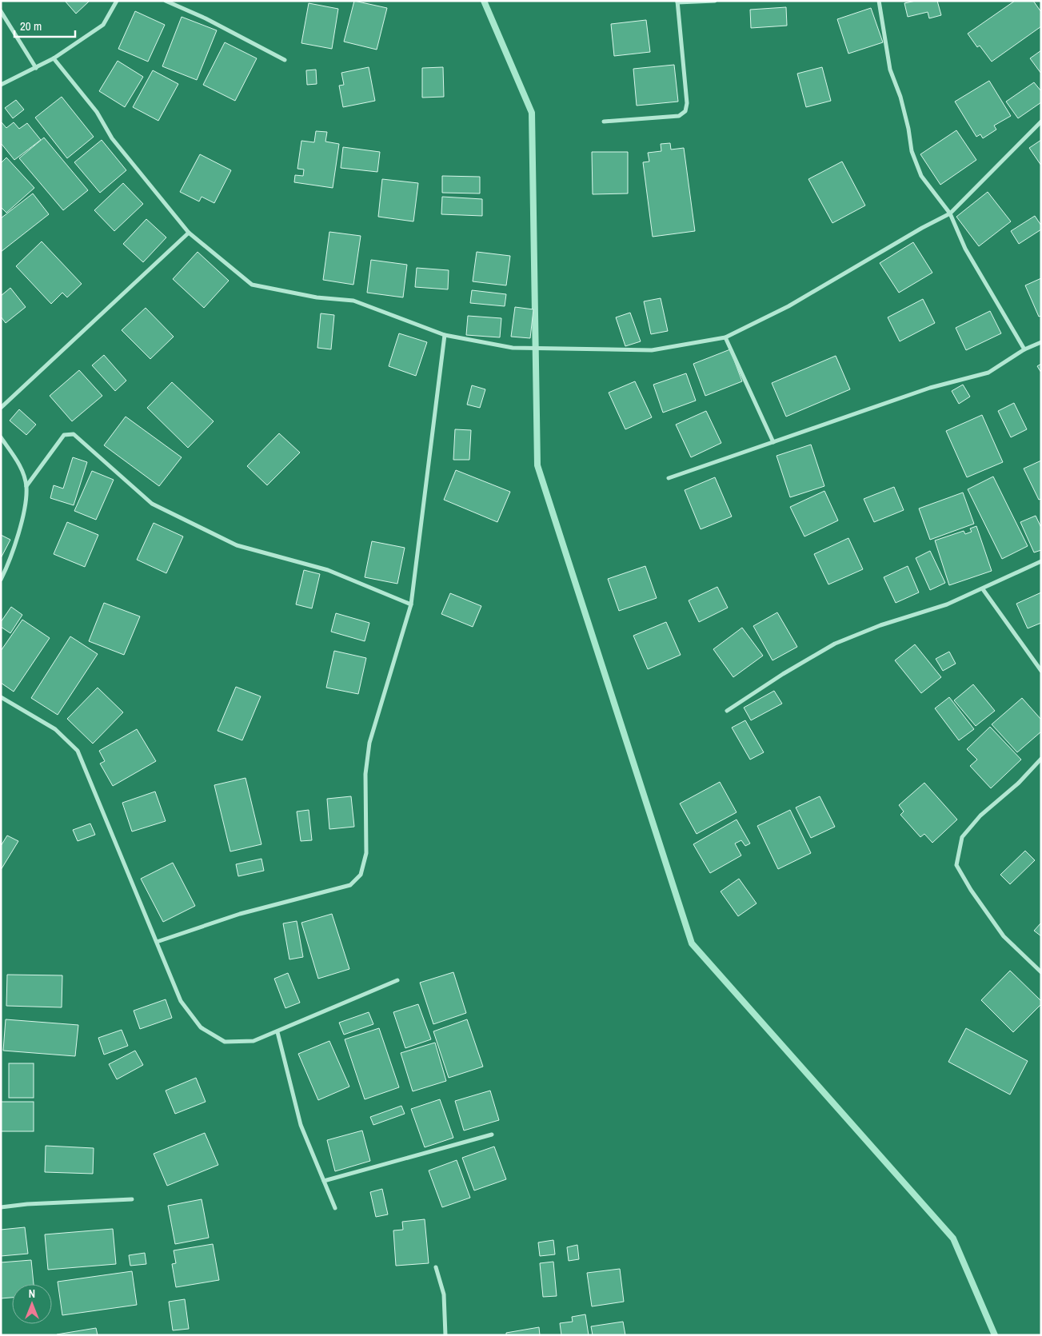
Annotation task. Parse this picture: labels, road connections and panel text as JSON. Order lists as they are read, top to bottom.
{
  "scale_bar": "20 m",
  "north": "top"
}
